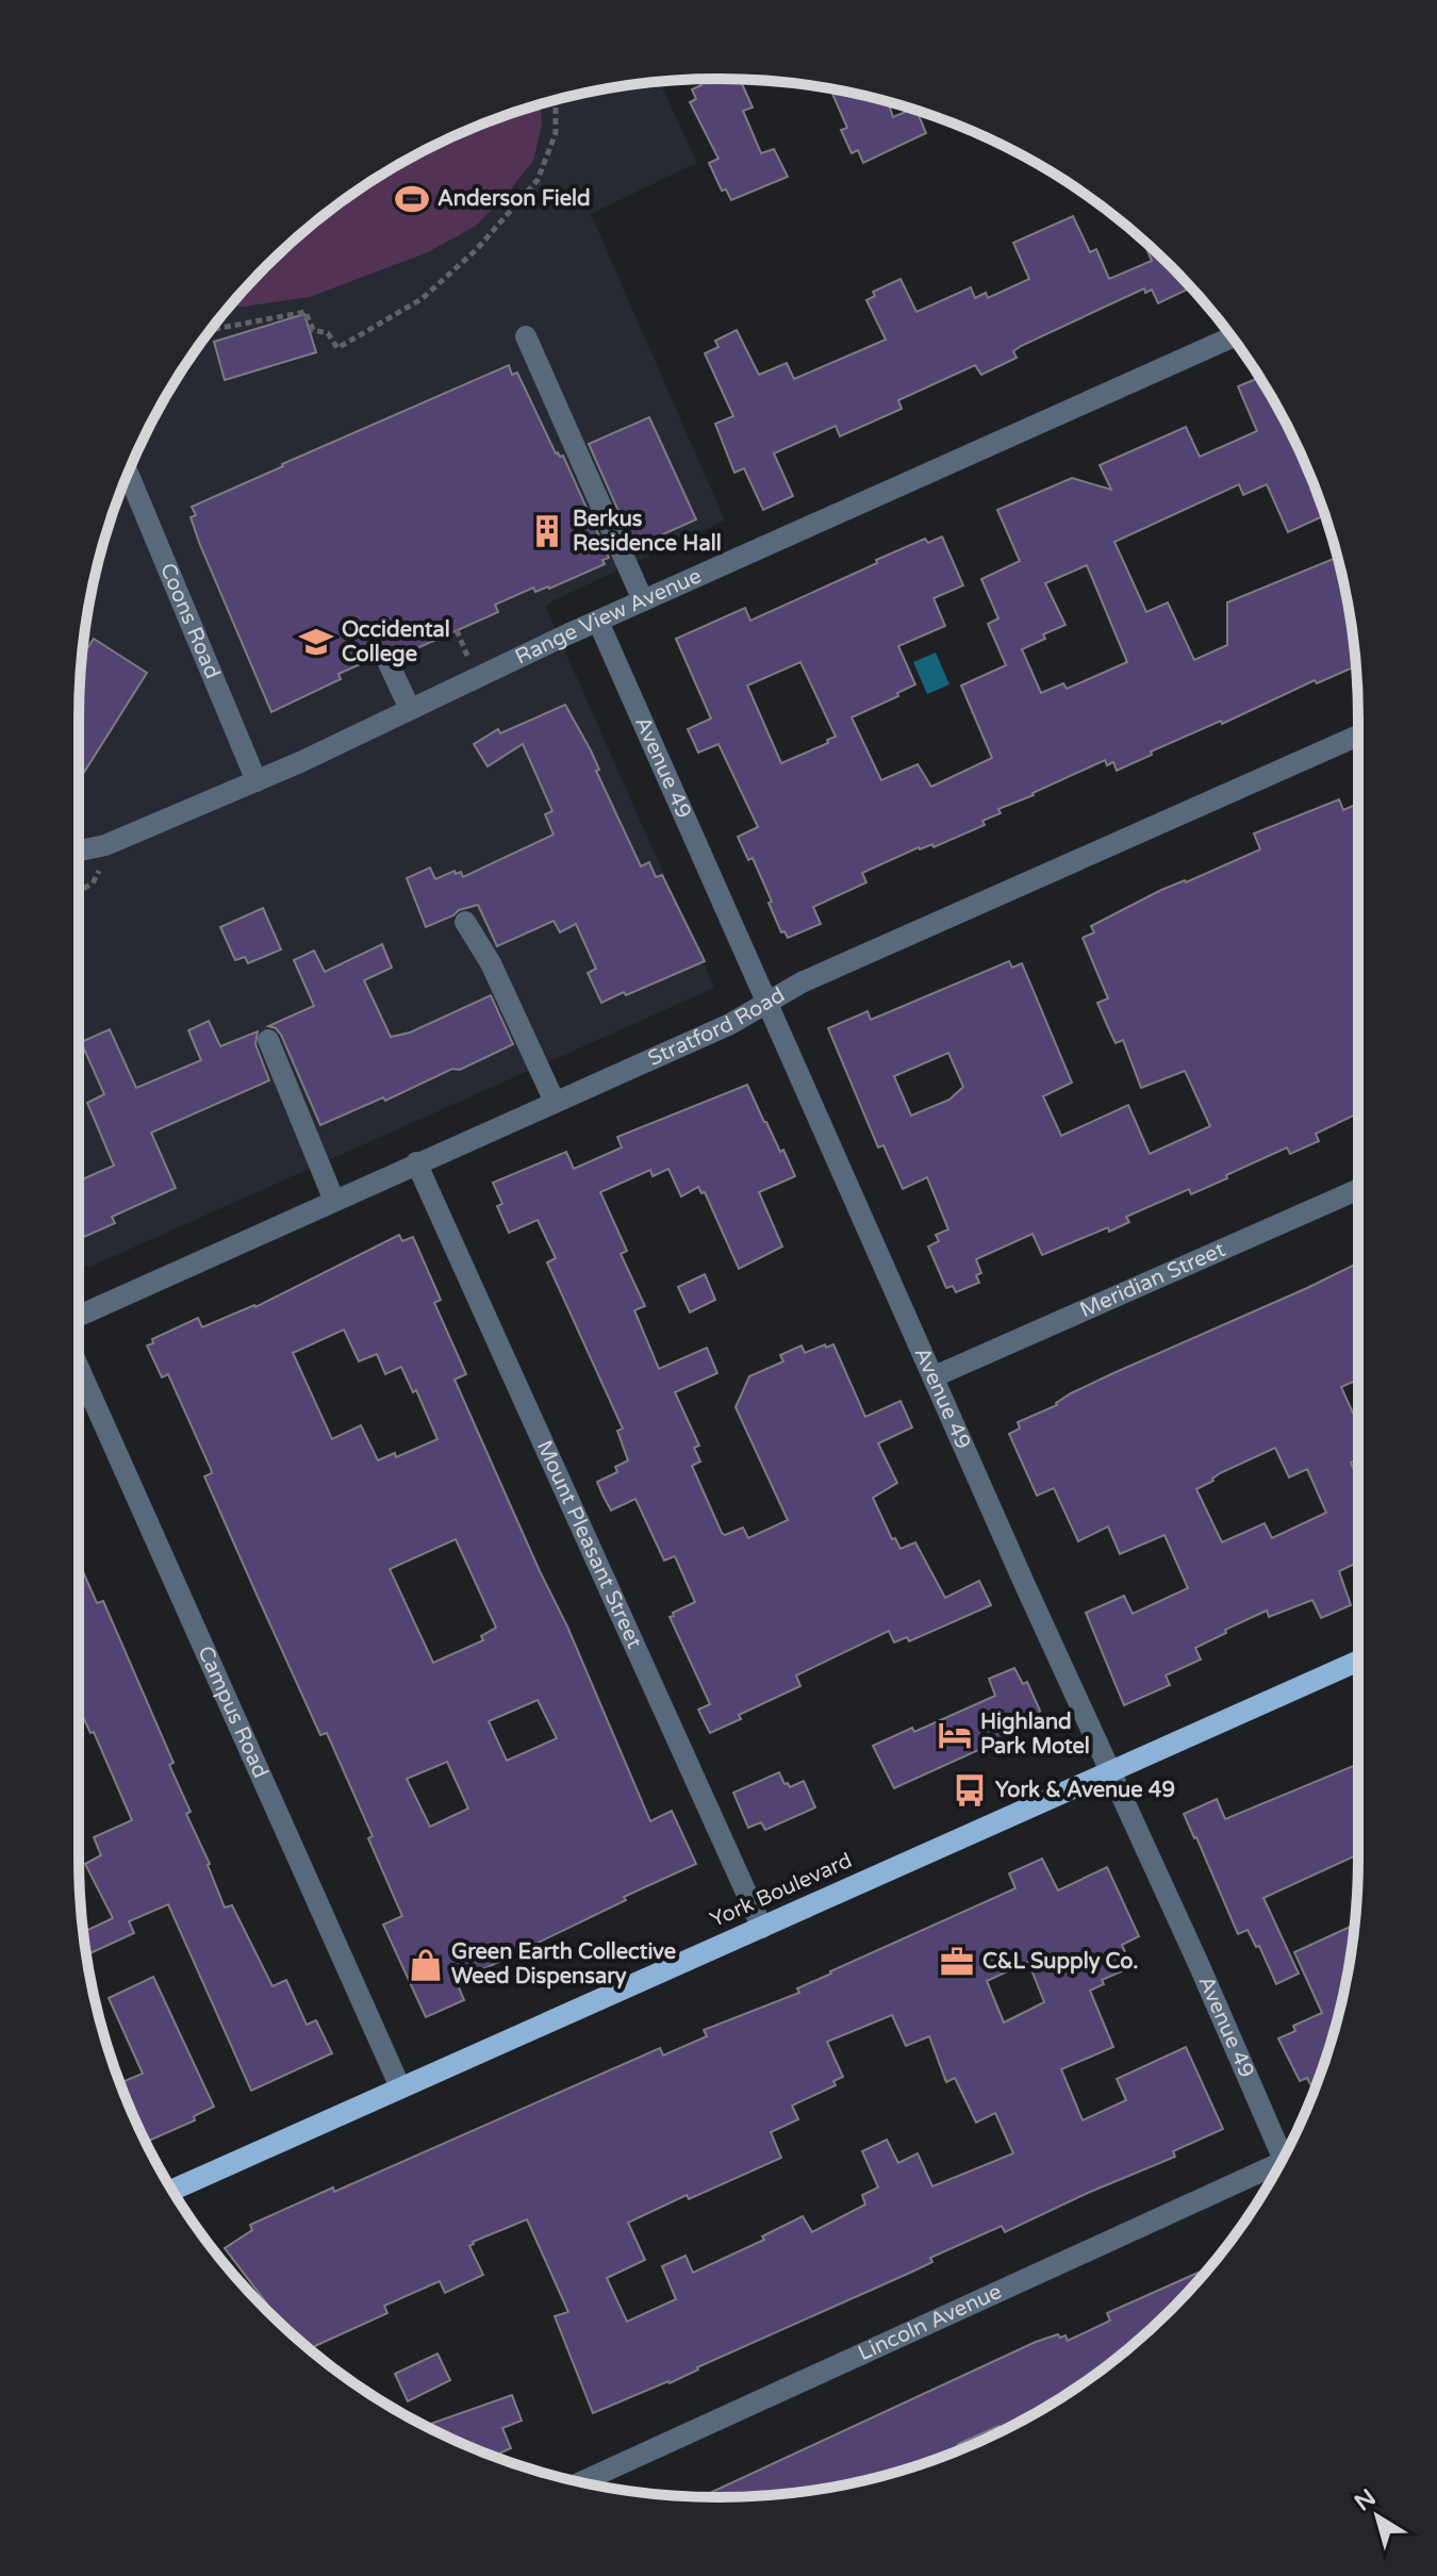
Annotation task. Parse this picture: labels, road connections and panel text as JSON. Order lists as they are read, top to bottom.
{
  "streets": {
    "main road": ["York Boulevard"],
    "street": [
      "Range View Avenue",
      "Coons Road",
      "Avenue 49",
      "Stratford Road",
      "Meridian Street",
      "Mount Pleasant Street",
      "Campus Road",
      "Lincoln Avenue"
    ]
  },
  "crossings": [
    ["Range View Avenue", "Coons Road"],
    ["Range View Avenue", "Avenue 49"],
    ["Avenue 49", "Stratford Road"],
    ["Avenue 49", "Meridian Street"],
    ["Avenue 49", "York Boulevard"],
    ["Stratford Road", "Mount Pleasant Street"],
    ["Mount Pleasant Street", "York Boulevard"],
    ["Campus Road", "York Boulevard"]
  ],
  "places": {
    "sports": ["Anderson Field"],
    "building": ["Berkus Residence Hall"],
    "school or university": ["Occidental College"],
    "hotel": ["Highland Park Motel"],
    "bus stop": ["York & Avenue 49"],
    "office": ["C&L Supply Co."],
    "shop": ["Green Earth Collective Weed Dispensary"]
  },
  "north": "top left"
}
